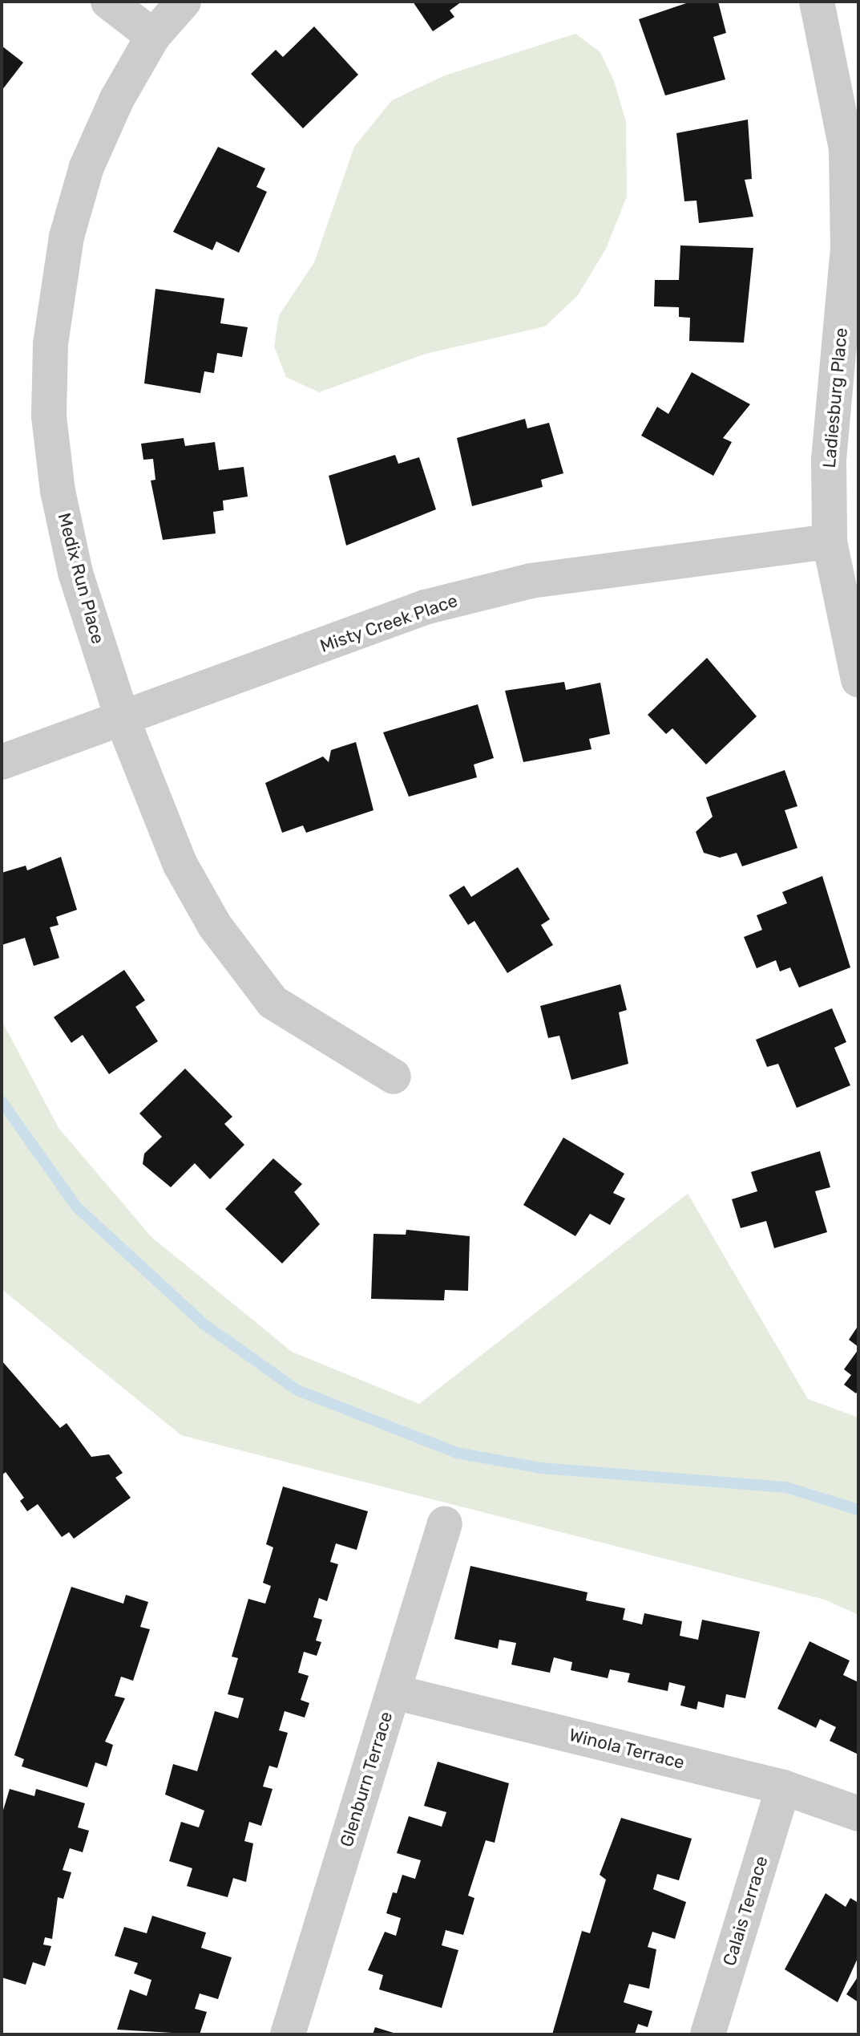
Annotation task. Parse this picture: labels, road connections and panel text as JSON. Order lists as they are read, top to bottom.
{
  "streets": {
    "street": [
      "Ladiesburg Place",
      "Medix Run Place",
      "Misty Creek Place",
      "Winola Terrace",
      "Glenburn Terrace",
      "Calais Terrace"
    ]
  },
  "crossings": [
    ["Ladiesburg Place", "Misty Creek Place"],
    ["Medix Run Place", "Misty Creek Place"],
    ["Winola Terrace", "Glenburn Terrace"],
    ["Winola Terrace", "Calais Terrace"]
  ]
}
